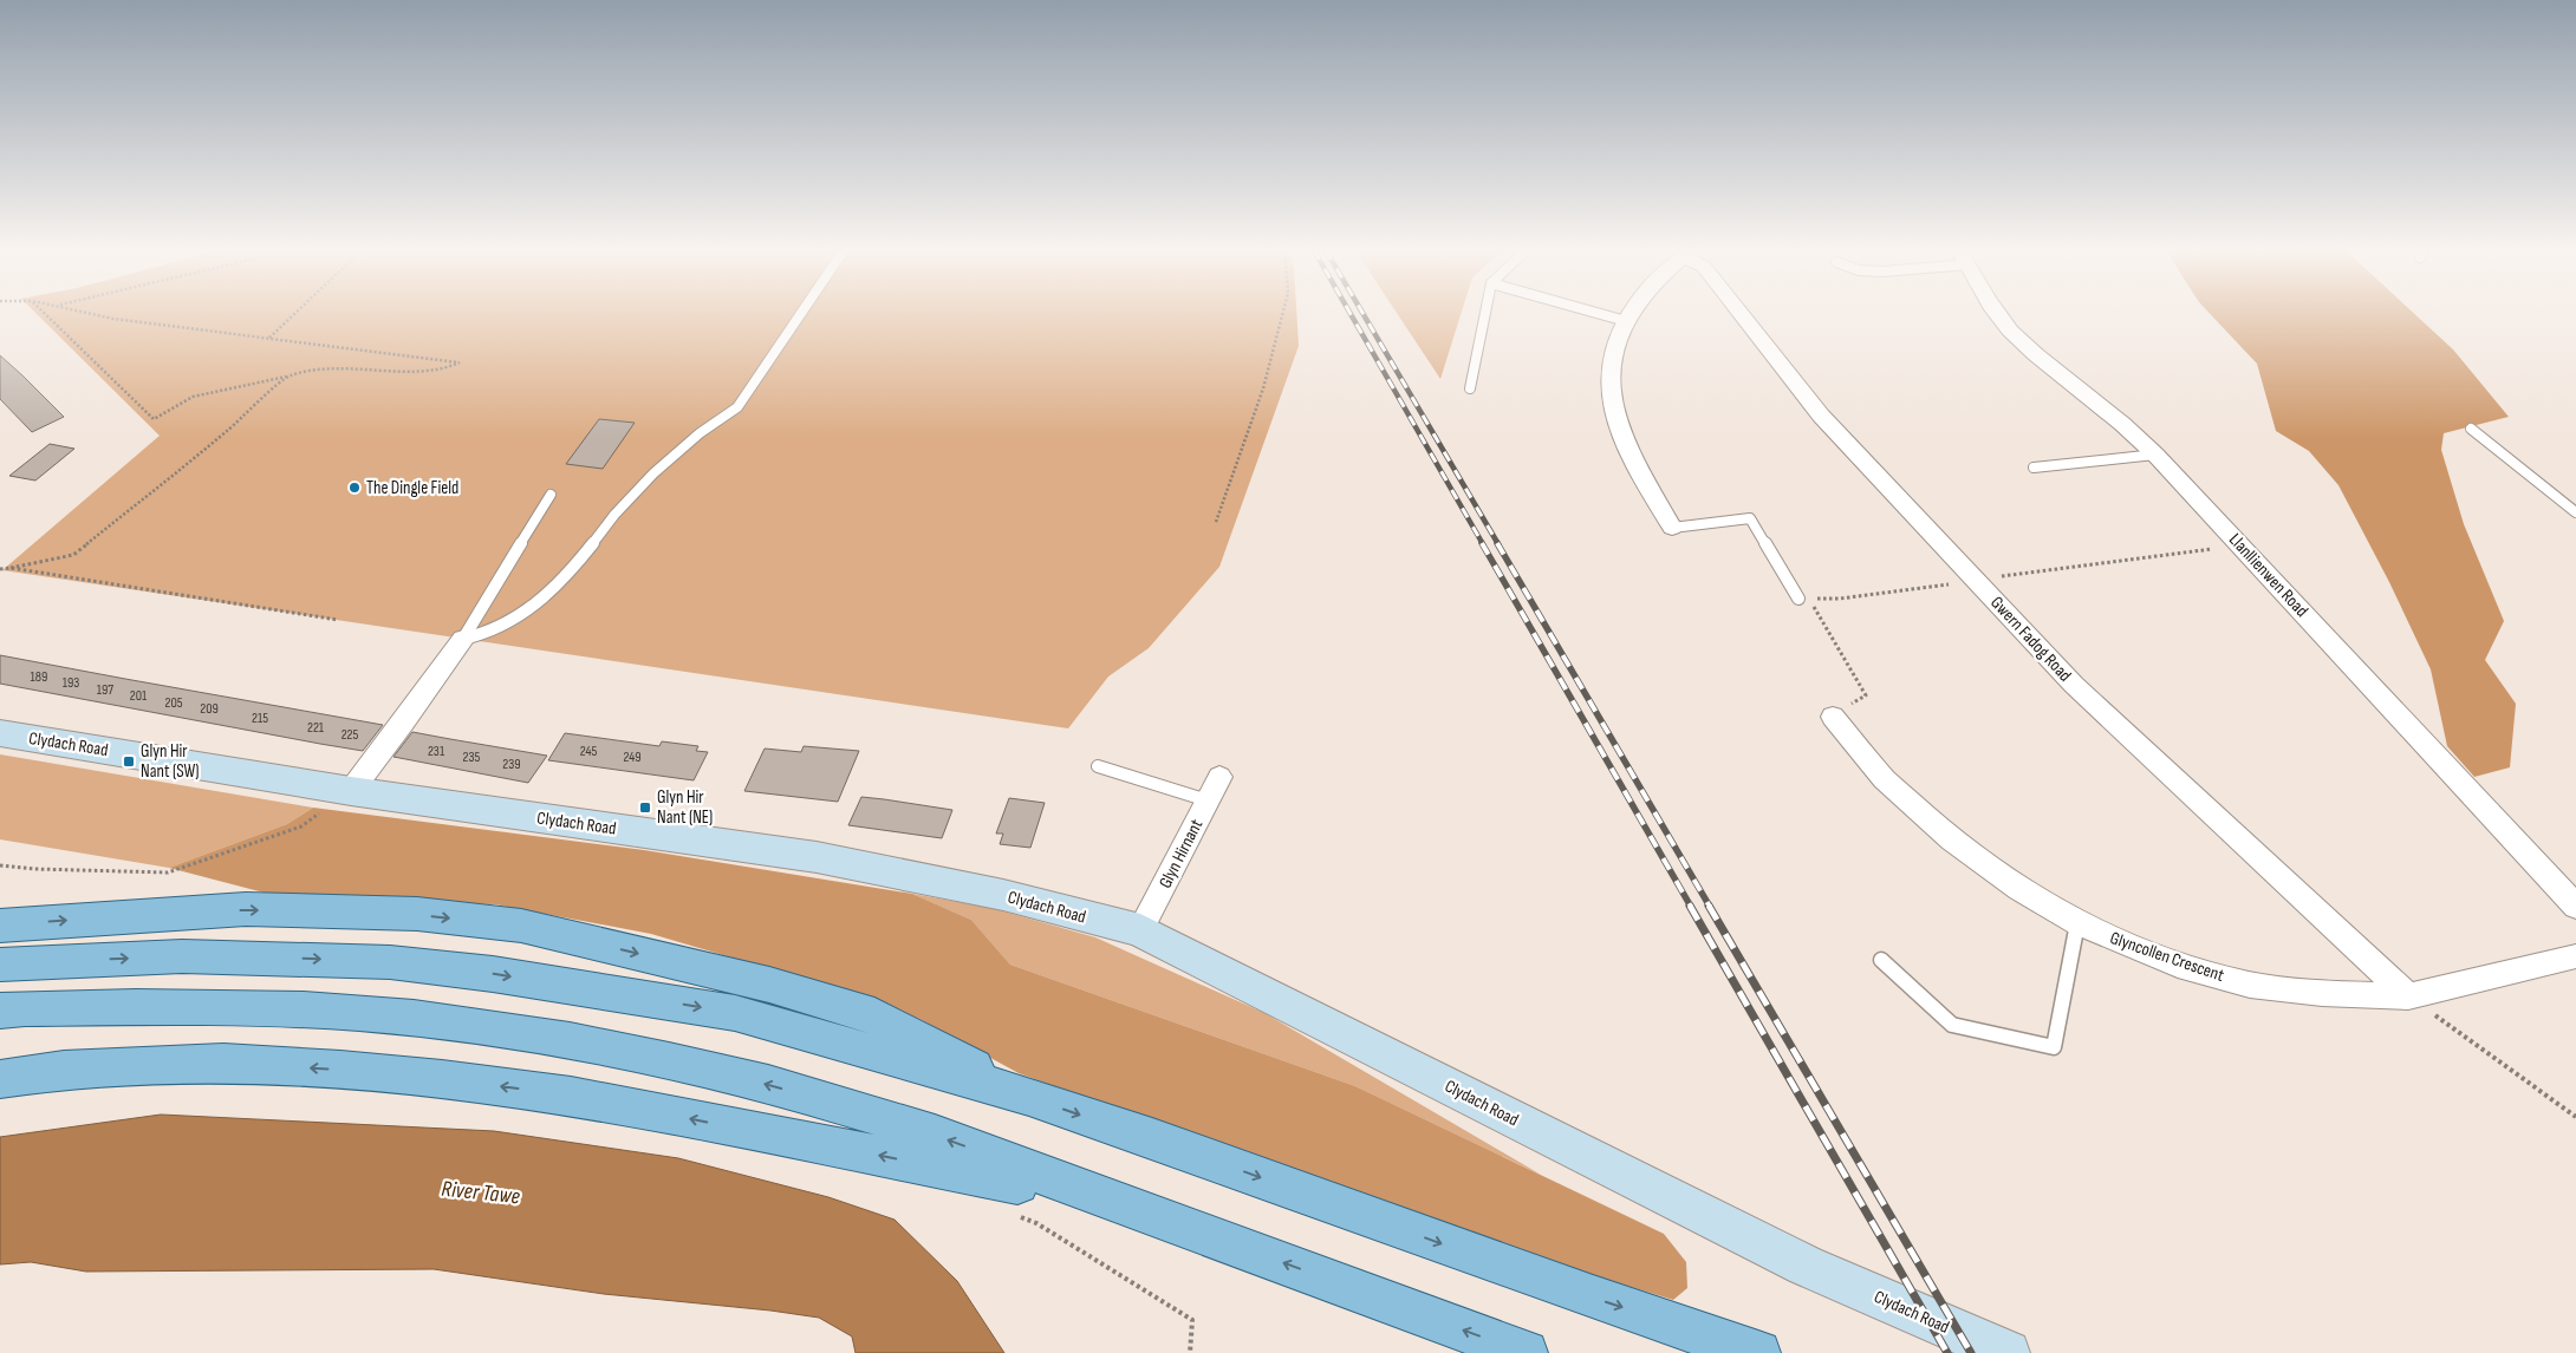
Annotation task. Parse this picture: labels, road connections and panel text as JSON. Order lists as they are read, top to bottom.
{
  "streets": {
    "main road": ["Clydach Road"],
    "street": [
      "Llanllienwen Road",
      "Gwern Fadog Road",
      "Glyn Hirnant",
      "Glyncollen Crescent"
    ]
  },
  "crossings": [
    ["Gwern Fadog Road", "Glyncollen Crescent"],
    ["Clydach Road", "Glyn Hirnant"]
  ],
  "water": ["River Tawe"],
  "places": {
    "other": ["The Dingle Field"],
    "transit": ["Glyn Hir Nant (SW)", "Glyn Hir Nant (NE)"]
  },
  "house_numbers": [
    "189",
    "193",
    "197",
    "201",
    "205",
    "209",
    "215",
    "221",
    "225",
    "231",
    "245",
    "235",
    "249",
    "239"
  ]
}
